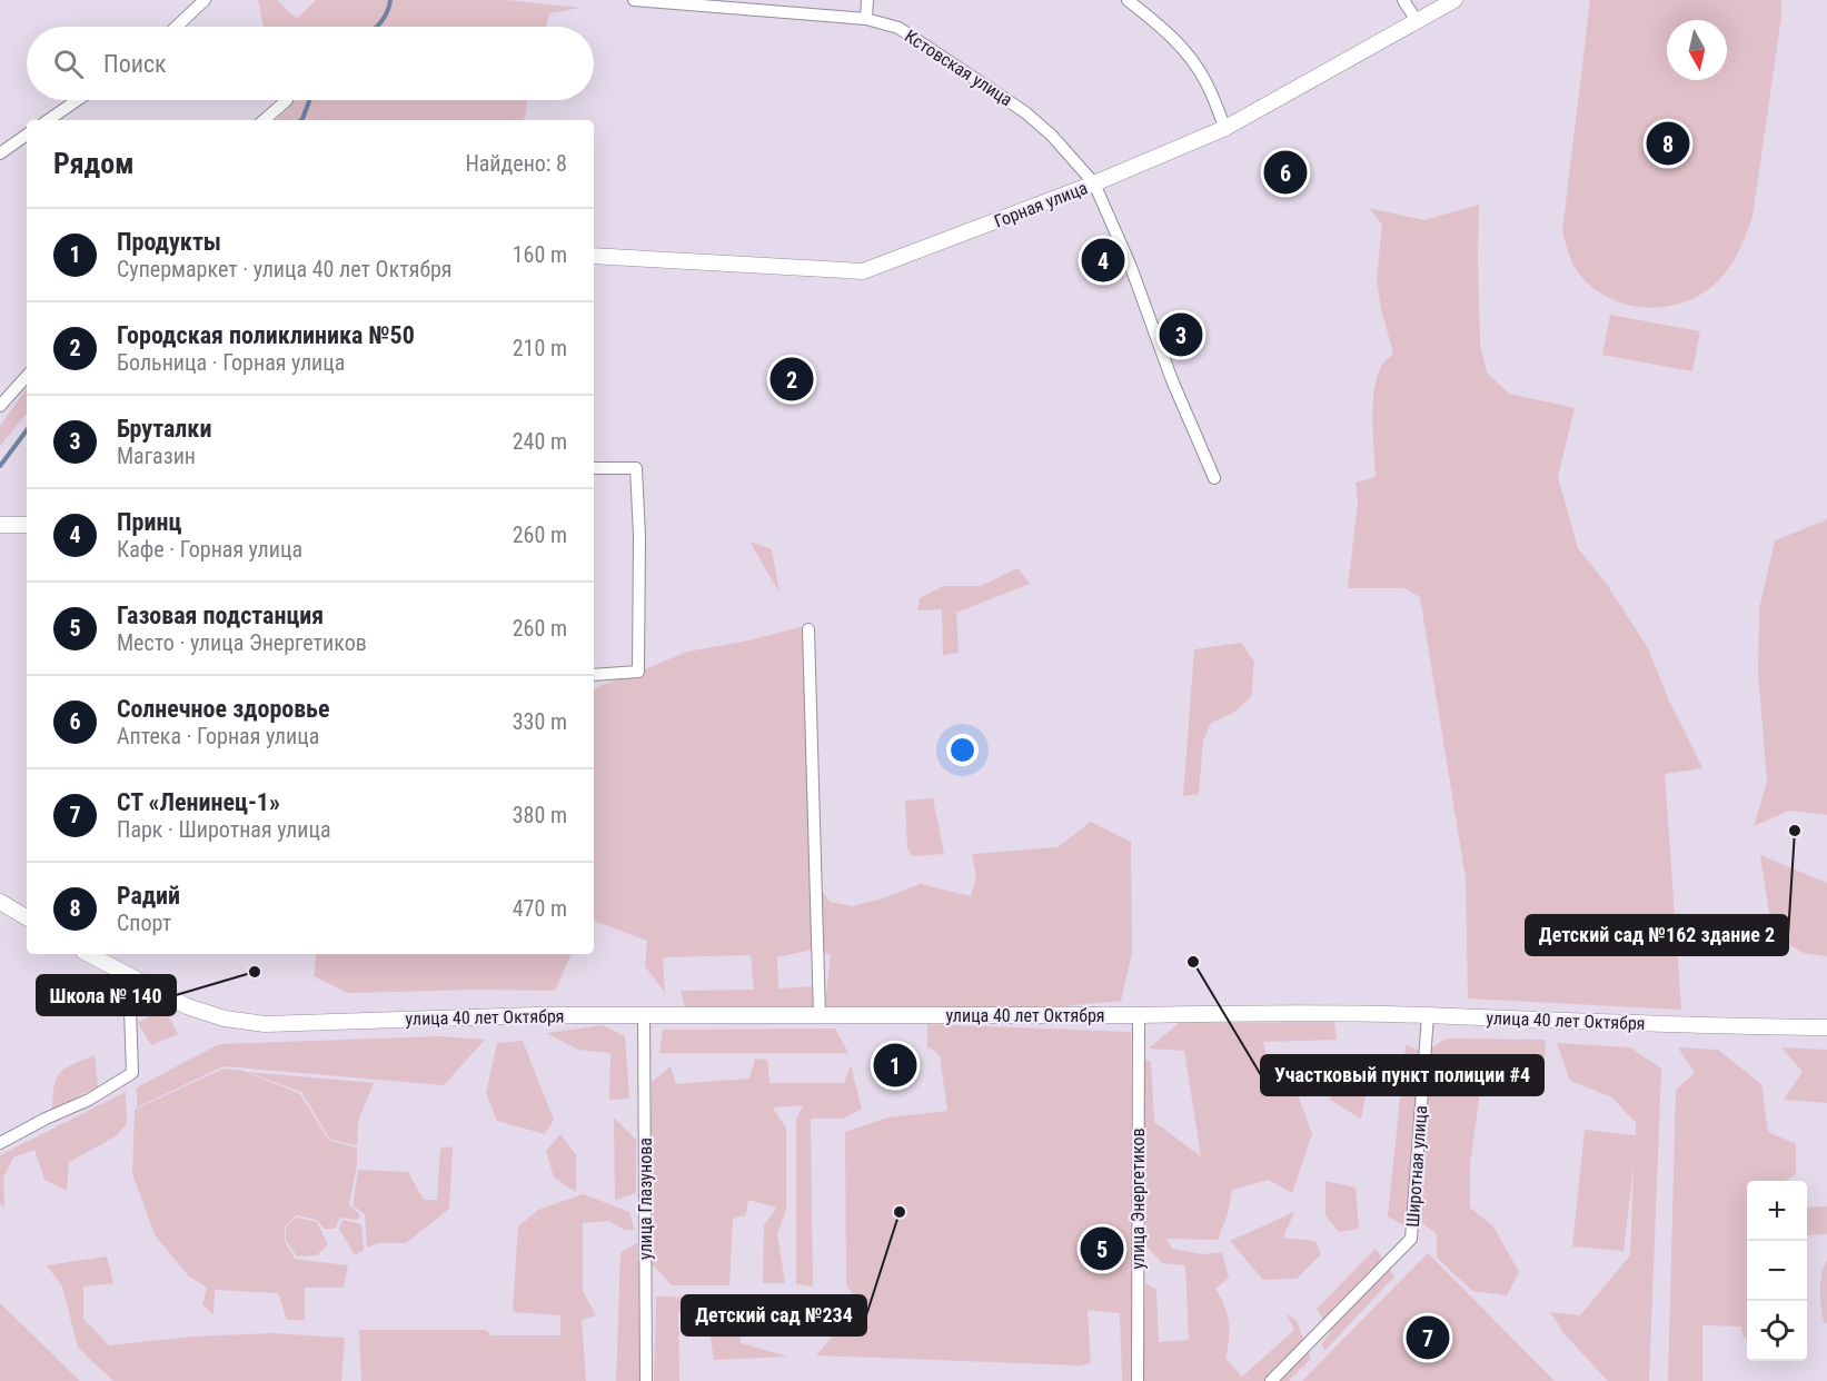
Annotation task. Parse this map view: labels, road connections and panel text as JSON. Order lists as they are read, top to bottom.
{
  "streets": {
    "street": [
      "Кстовская улица",
      "Горная улица",
      "улица 40 лет Октября",
      "Широтная улица",
      "улица Глазунова",
      "улица Энергетиков"
    ]
  },
  "crossings": [
    ["Кстовская улица", "Горная улица"],
    ["улица 40 лет Октября", "Широтная улица"],
    ["улица 40 лет Октября", "улица Глазунова"],
    ["улица 40 лет Октября", "улица Энергетиков"]
  ],
  "places": [
    "Детский сад №162 здание 2",
    "Участковый пункт полиции #4",
    "Школа № 140",
    "Детский сад №234"
  ],
  "north": "bottom",
  "page": {
    "search": "Поиск",
    "pins": [
      "8",
      "6",
      "4",
      "3",
      "2",
      "1",
      "5",
      "7"
    ],
    "heading": ["Рядом", "Найдено: 8"],
    "list": [
      {
        "mark": "1",
        "name": "Продукты",
        "note": "Супермаркет · улица 40 лет Октября",
        "value": "160 m"
      },
      {
        "mark": "2",
        "name": "Городская поликлиника №50",
        "note": "Больница · Горная улица",
        "value": "210 m"
      },
      {
        "mark": "3",
        "name": "Бруталки",
        "note": "Магазин",
        "value": "240 m"
      },
      {
        "mark": "4",
        "name": "Принц",
        "note": "Кафе · Горная улица",
        "value": "260 m"
      },
      {
        "mark": "5",
        "name": "Газовая подстанция",
        "note": "Место · улица Энергетиков",
        "value": "260 m"
      },
      {
        "mark": "6",
        "name": "Солнечное здоровье",
        "note": "Аптека · Горная улица",
        "value": "330 m"
      },
      {
        "mark": "7",
        "name": "СТ «Ленинец-1»",
        "note": "Парк · Широтная улица",
        "value": "380 m"
      },
      {
        "mark": "8",
        "name": "Радий",
        "note": "Спорт",
        "value": "470 m"
      }
    ],
    "map_buttons": ["+", "−"]
  }
}
